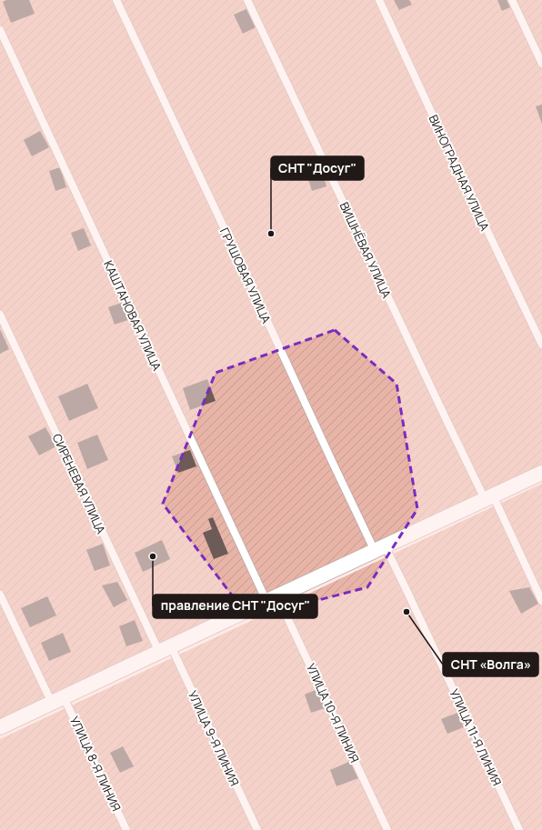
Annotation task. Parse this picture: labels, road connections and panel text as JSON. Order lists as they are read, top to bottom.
{
  "streets": {
    "lane": [
      "ВИНОГРАДНАЯ УЛИЦА",
      "ВИШНЁВАЯ УЛИЦА",
      "ГРУШОВАЯ УЛИЦА",
      "КАШТАНОВАЯ УЛИЦА",
      "СИРЕНЕВАЯ УЛИЦА",
      "УЛИЦА 10-Я ЛИНИЯ",
      "УЛИЦА 11-Я ЛИНИЯ",
      "УЛИЦА 9-Я ЛИНИЯ",
      "УЛИЦА 8-Я ЛИНИЯ"
    ]
  },
  "crossings": [
    ["ГРУШОВАЯ УЛИЦА", "УЛИЦА 11-Я ЛИНИЯ"],
    ["КАШТАНОВАЯ УЛИЦА", "УЛИЦА 10-Я ЛИНИЯ"],
    ["СИРЕНЕВАЯ УЛИЦА", "УЛИЦА 9-Я ЛИНИЯ"]
  ],
  "places": ["СНТ \"Досуг\"", "правление СНТ \"Досуг\"", "СНТ «Волга»"]
}
